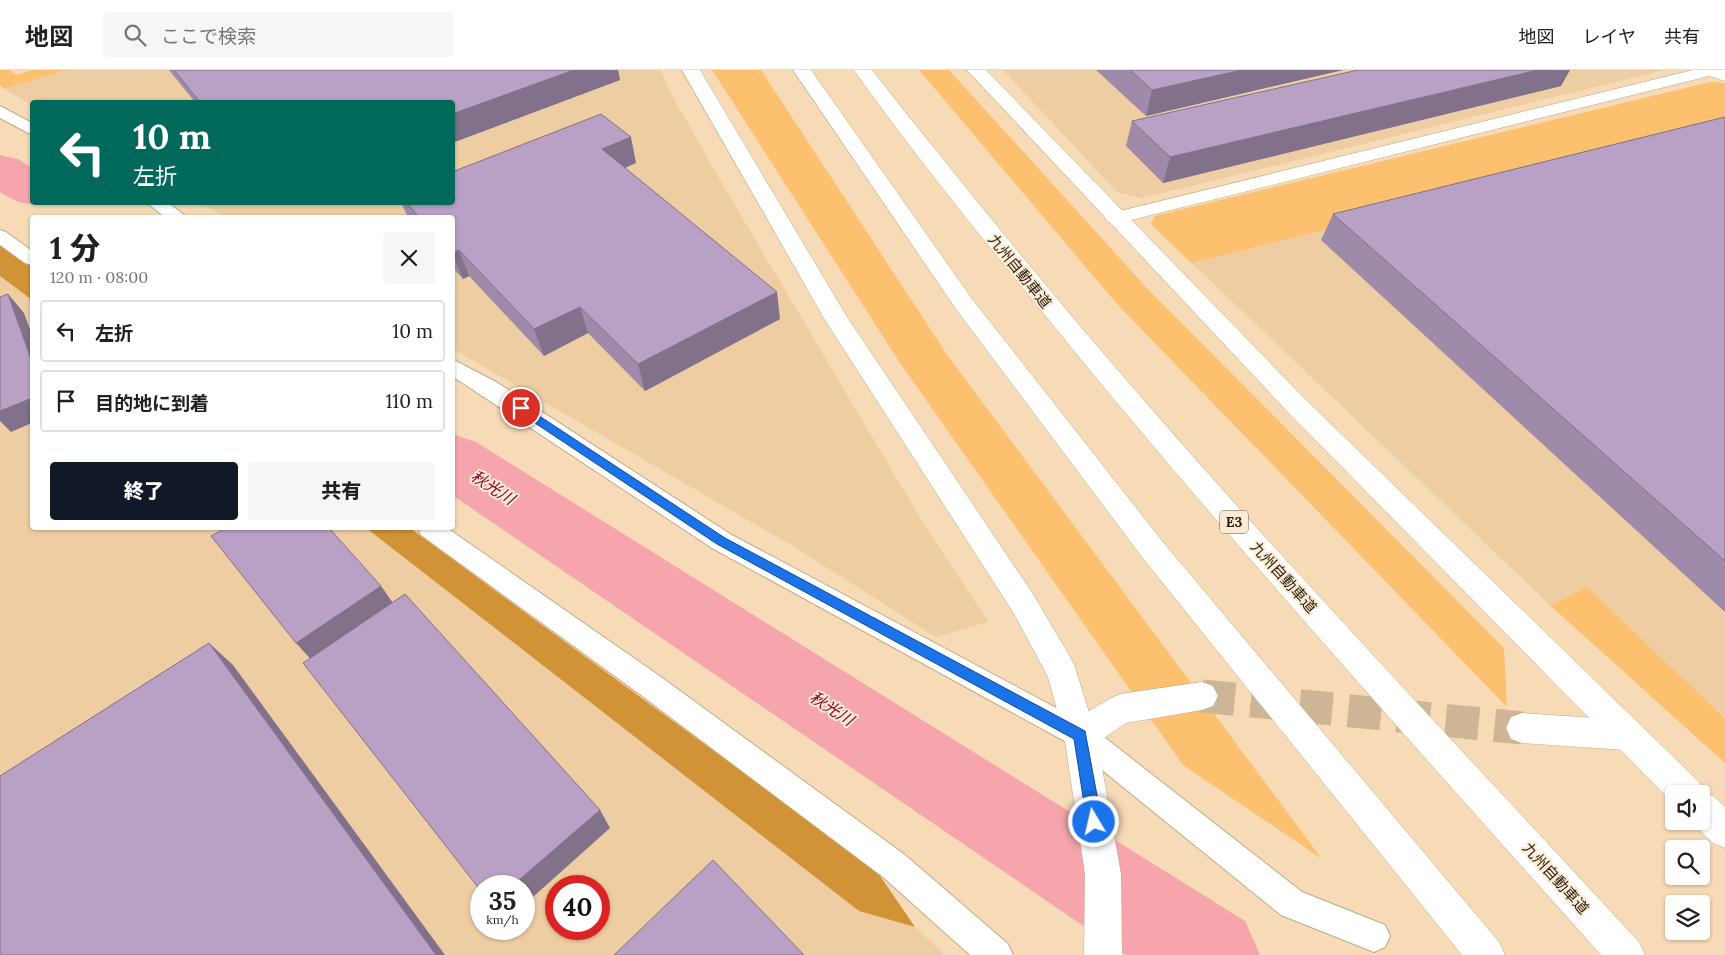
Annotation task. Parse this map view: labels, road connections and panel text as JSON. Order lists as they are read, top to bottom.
{
  "streets": {
    "main road": ["九州自動車道", "E3"]
  },
  "water": ["秋光川"],
  "page": {
    "header": "地図",
    "search": "ここで検索",
    "nav": ["地図", "レイヤ", "共有"],
    "turn": ["10 m", "左折"],
    "heading": ["1 分", "120 m · 08:00"],
    "list": [
      {
        "name": "左折",
        "value": "10 m"
      },
      {
        "name": "目的地に到着",
        "value": "110 m"
      }
    ],
    "buttons": ["終了", "共有"],
    "speed": "35 km/h",
    "limit": "40"
  }
}
